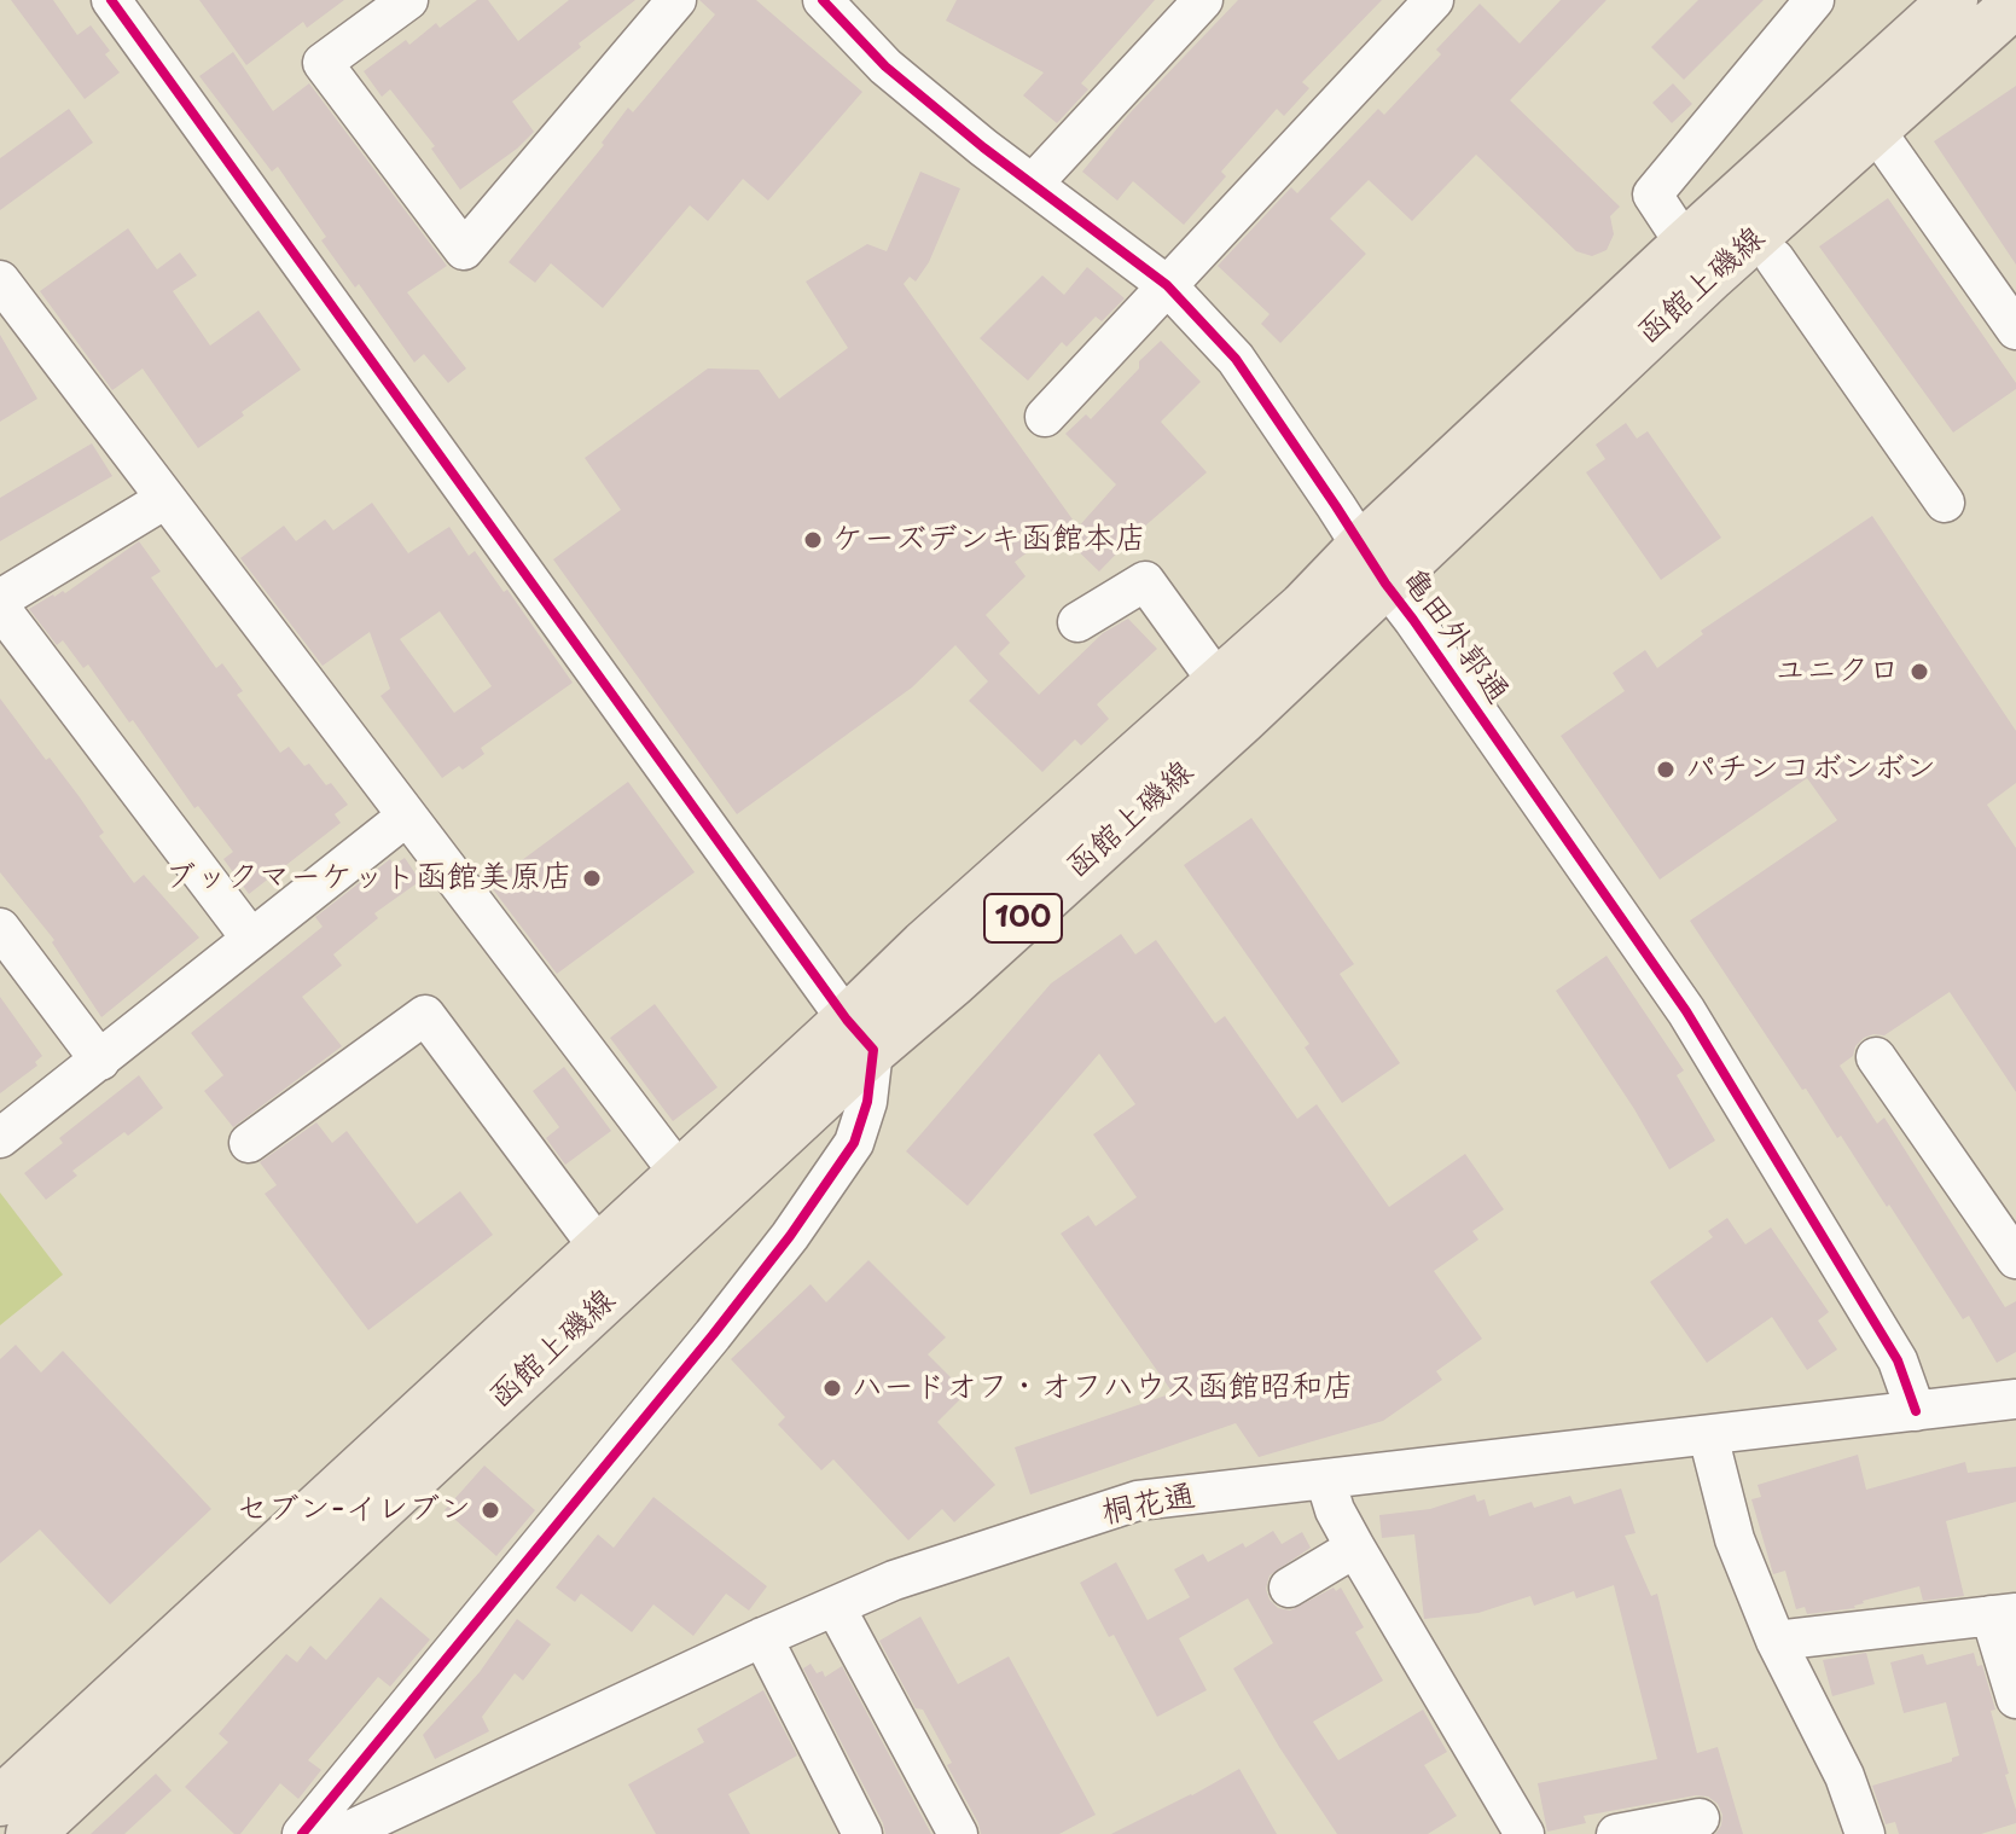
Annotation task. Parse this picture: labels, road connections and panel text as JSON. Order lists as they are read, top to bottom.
{
  "streets": {
    "main road": ["函館上磯線", "100"],
    "street": ["亀田外郭通", "桐花通"]
  },
  "crossings": [
    ["函館上磯線", "亀田外郭通"],
    ["亀田外郭通", "桐花通"]
  ],
  "places": [
    "ケーズデンキ函館本店",
    "ユニクロ",
    "パチンコボンボン",
    "ブックマーケット函館美原店",
    "ハードオフ・オフハウス函館昭和店",
    "セブン-イレブン"
  ]
}
